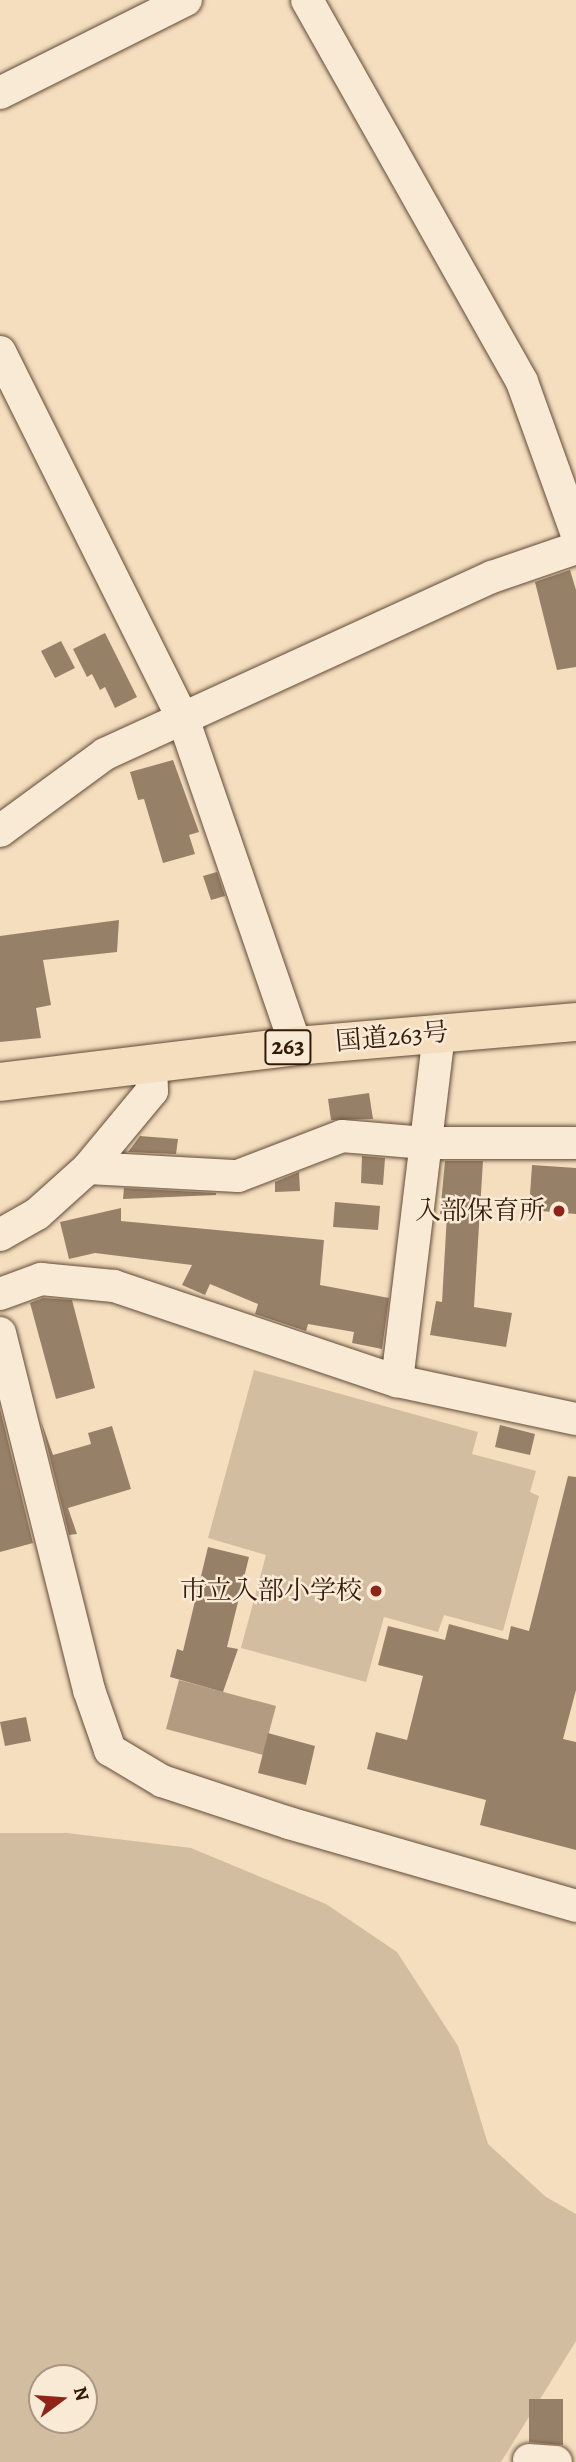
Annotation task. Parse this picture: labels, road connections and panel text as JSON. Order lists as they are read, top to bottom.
{
  "streets": {
    "highway": ["国道263号", "263"]
  },
  "places": ["入部保育所", "市立入部小学校"],
  "north": "right"
}
